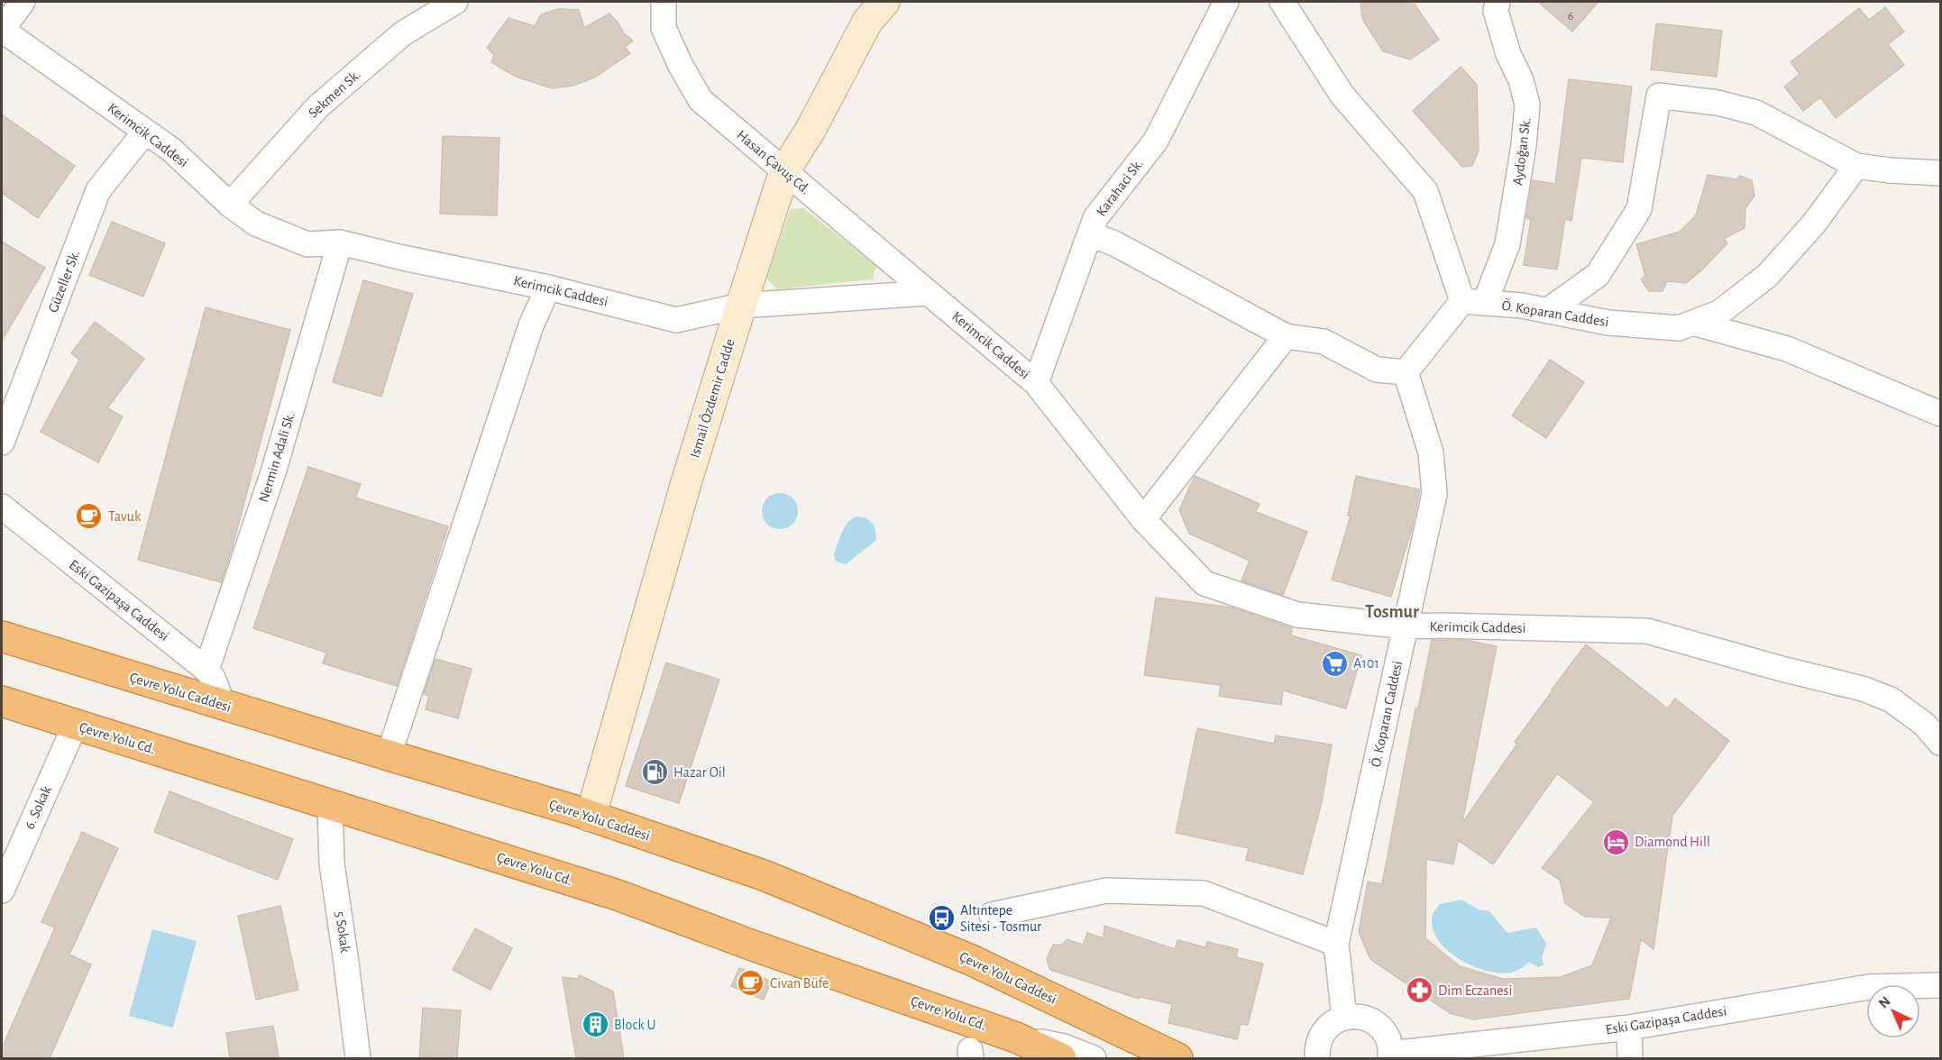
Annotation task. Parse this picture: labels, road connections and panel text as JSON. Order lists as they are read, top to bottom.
{
  "streets": {
    "highway": ["Çevre Yolu Caddesi", "Çevre Yolu Cd."],
    "street": [
      "Sekmen Sk.",
      "Kerimcik Caddesi",
      "Aydoğan Sk.",
      "Hasan Çavuş Cd.",
      "Karahaci Sk.",
      "Güzeller Sk.",
      "Ö. Koparan Caddesi",
      "Ismail Ôzdemir Cadde",
      "Nermin Adali Sk.",
      "Eski Gazipaşa Caddesi",
      "6. Sokak",
      "5 Sokak"
    ]
  },
  "crossings": [
    ["Sekmen Sk.", "Kerimcik Caddesi"],
    ["Kerimcik Caddesi", "Hasan Çavuş Cd."],
    ["Kerimcik Caddesi", "Karahaci Sk."],
    ["Kerimcik Caddesi", "Güzeller Sk."],
    ["Kerimcik Caddesi", "Ö. Koparan Caddesi"],
    ["Kerimcik Caddesi", "Ismail Ôzdemir Cadde"],
    ["Kerimcik Caddesi", "Nermin Adali Sk."],
    ["Aydoğan Sk.", "Ö. Koparan Caddesi"],
    ["Hasan Çavuş Cd.", "Ismail Ôzdemir Cadde"],
    ["Ismail Ôzdemir Cadde", "Çevre Yolu Caddesi"],
    ["Nermin Adali Sk.", "Eski Gazipaşa Caddesi"],
    ["Eski Gazipaşa Caddesi", "Çevre Yolu Caddesi"],
    ["Çevre Yolu Cd.", "6. Sokak"],
    ["Çevre Yolu Cd.", "5 Sokak"]
  ],
  "districts": ["Tosmur"],
  "places": {
    "cafe": ["Tavuk", "Civan Büfe"],
    "supermarket": ["A101"],
    "fuel station": ["Hazar Oil"],
    "hotel": ["Diamond Hill"],
    "bus stop": ["Altıntepe Sitesi - Tosmur"],
    "pharmacy": ["Dim Eczanesi"],
    "building": ["Block U"]
  },
  "house_numbers": ["6"],
  "north": "top left"
}
